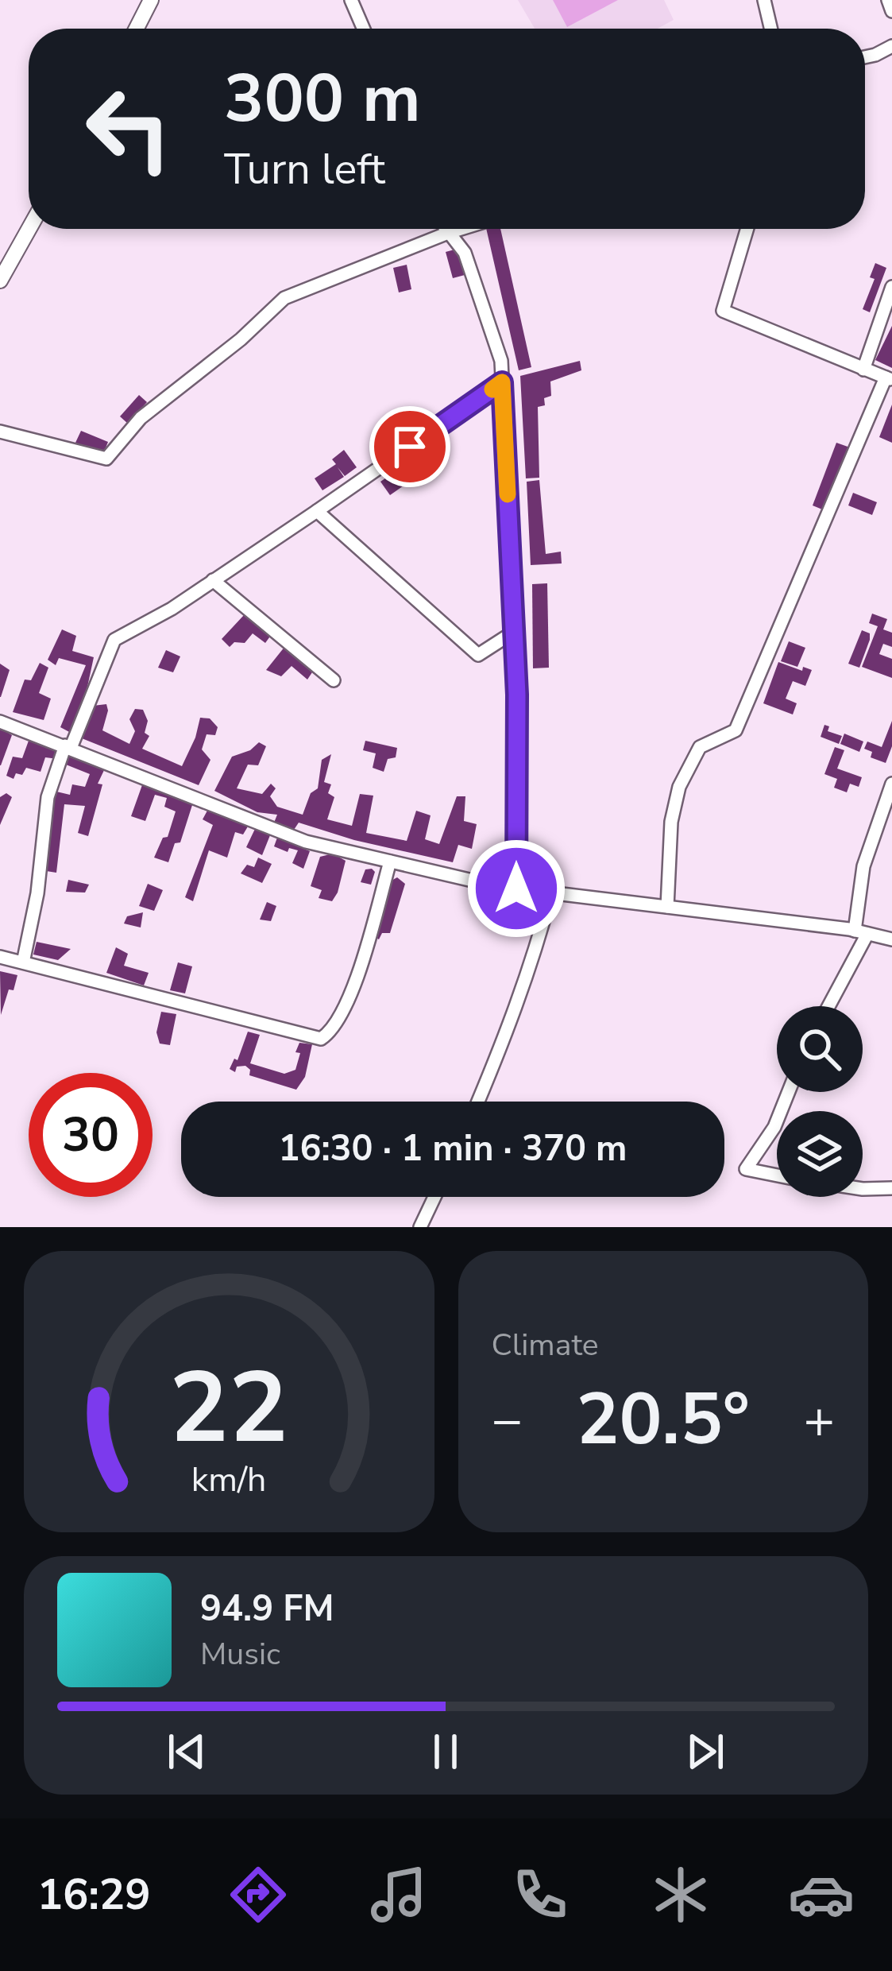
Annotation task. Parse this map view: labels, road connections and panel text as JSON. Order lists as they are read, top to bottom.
{
  "page": {
    "turn": ["300 m", "Turn left"],
    "limit": "30",
    "trip": "16:30 · 1 min · 370 m",
    "tile": "Climate",
    "heat": ["−", "20.5°", "+"],
    "song": ["94.9 FM", "Music"],
    "tabs": "16:29",
    "gauge": ["22", "km/h"]
  }
}
